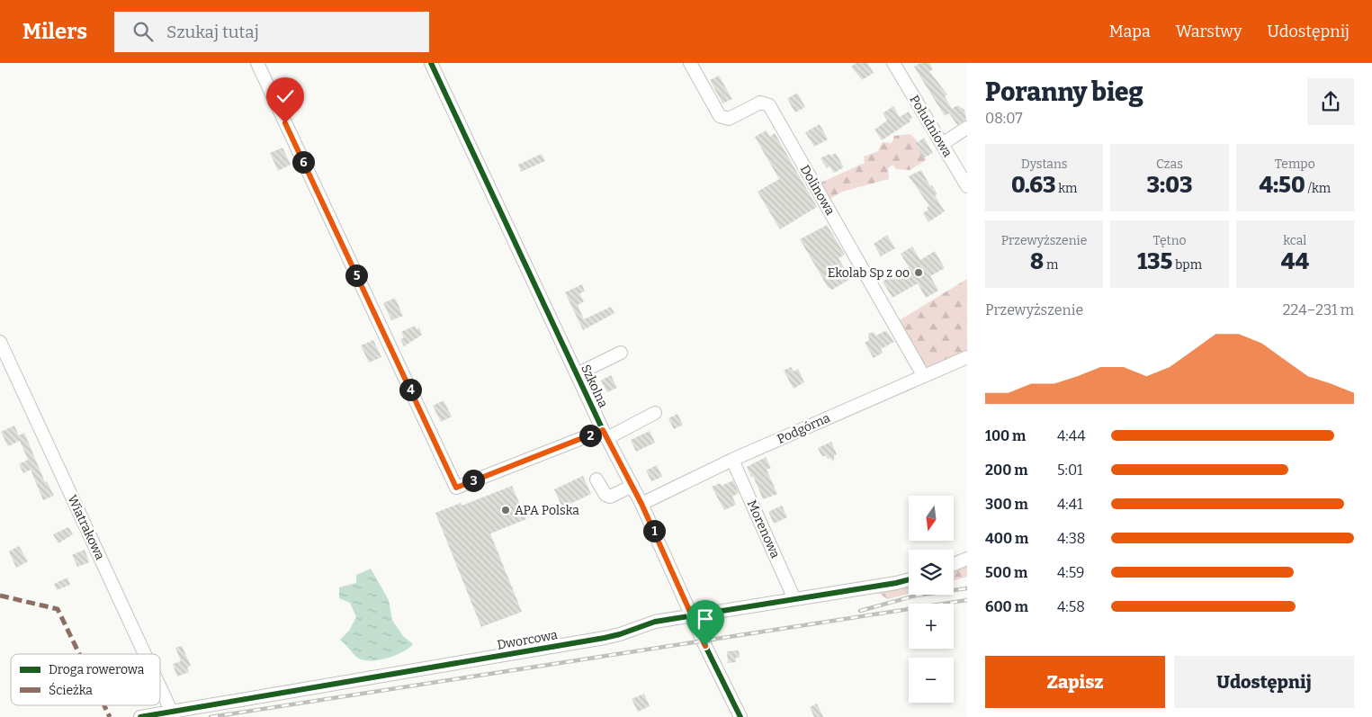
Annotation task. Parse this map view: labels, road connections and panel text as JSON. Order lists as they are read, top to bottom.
{
  "streets": {
    "street": [
      "Południowa",
      "Dolinowa",
      "Szkolna",
      "Podgórna",
      "Wiatrakowa",
      "Morenowa",
      "Dworcowa"
    ]
  },
  "crossings": [
    ["Dolinowa", "Podgórna"],
    ["Szkolna", "Podgórna"],
    ["Szkolna", "Dworcowa"],
    ["Podgórna", "Morenowa"],
    ["Wiatrakowa", "Dworcowa"],
    ["Morenowa", "Dworcowa"]
  ],
  "places": ["Ekolab Sp z oo", "APA Polska"],
  "legend": ["Droga rowerowa", "Ścieżka"],
  "north": "bottom",
  "page": {
    "header": "Milers",
    "search": "Szukaj tutaj",
    "nav": ["Mapa", "Warstwy", "Udostępnij"],
    "heading": ["Poranny bieg", "08:07"],
    "stats": [
      ["Dystans", "0.63 km"],
      ["Czas", "3:03"],
      ["Tempo", "4:50 /km"],
      ["Przewyższenie", "8 m"],
      ["Tętno", "135 bpm"],
      ["kcal", "44"]
    ],
    "pins": [
      "6",
      "5",
      "4",
      "2",
      "3",
      "1"
    ],
    "chart": ["Przewyższenie", "224–231 m"],
    "list": [
      {
        "name": "100 m",
        "note": "4:44"
      },
      {
        "name": "200 m",
        "note": "5:01"
      },
      {
        "name": "300 m",
        "note": "4:41"
      },
      {
        "name": "400 m",
        "note": "4:38"
      },
      {
        "name": "500 m",
        "note": "4:59"
      },
      {
        "name": "600 m",
        "note": "4:58"
      }
    ],
    "map_buttons": ["+", "−"],
    "buttons": ["Zapisz", "Udostępnij"]
  }
}
